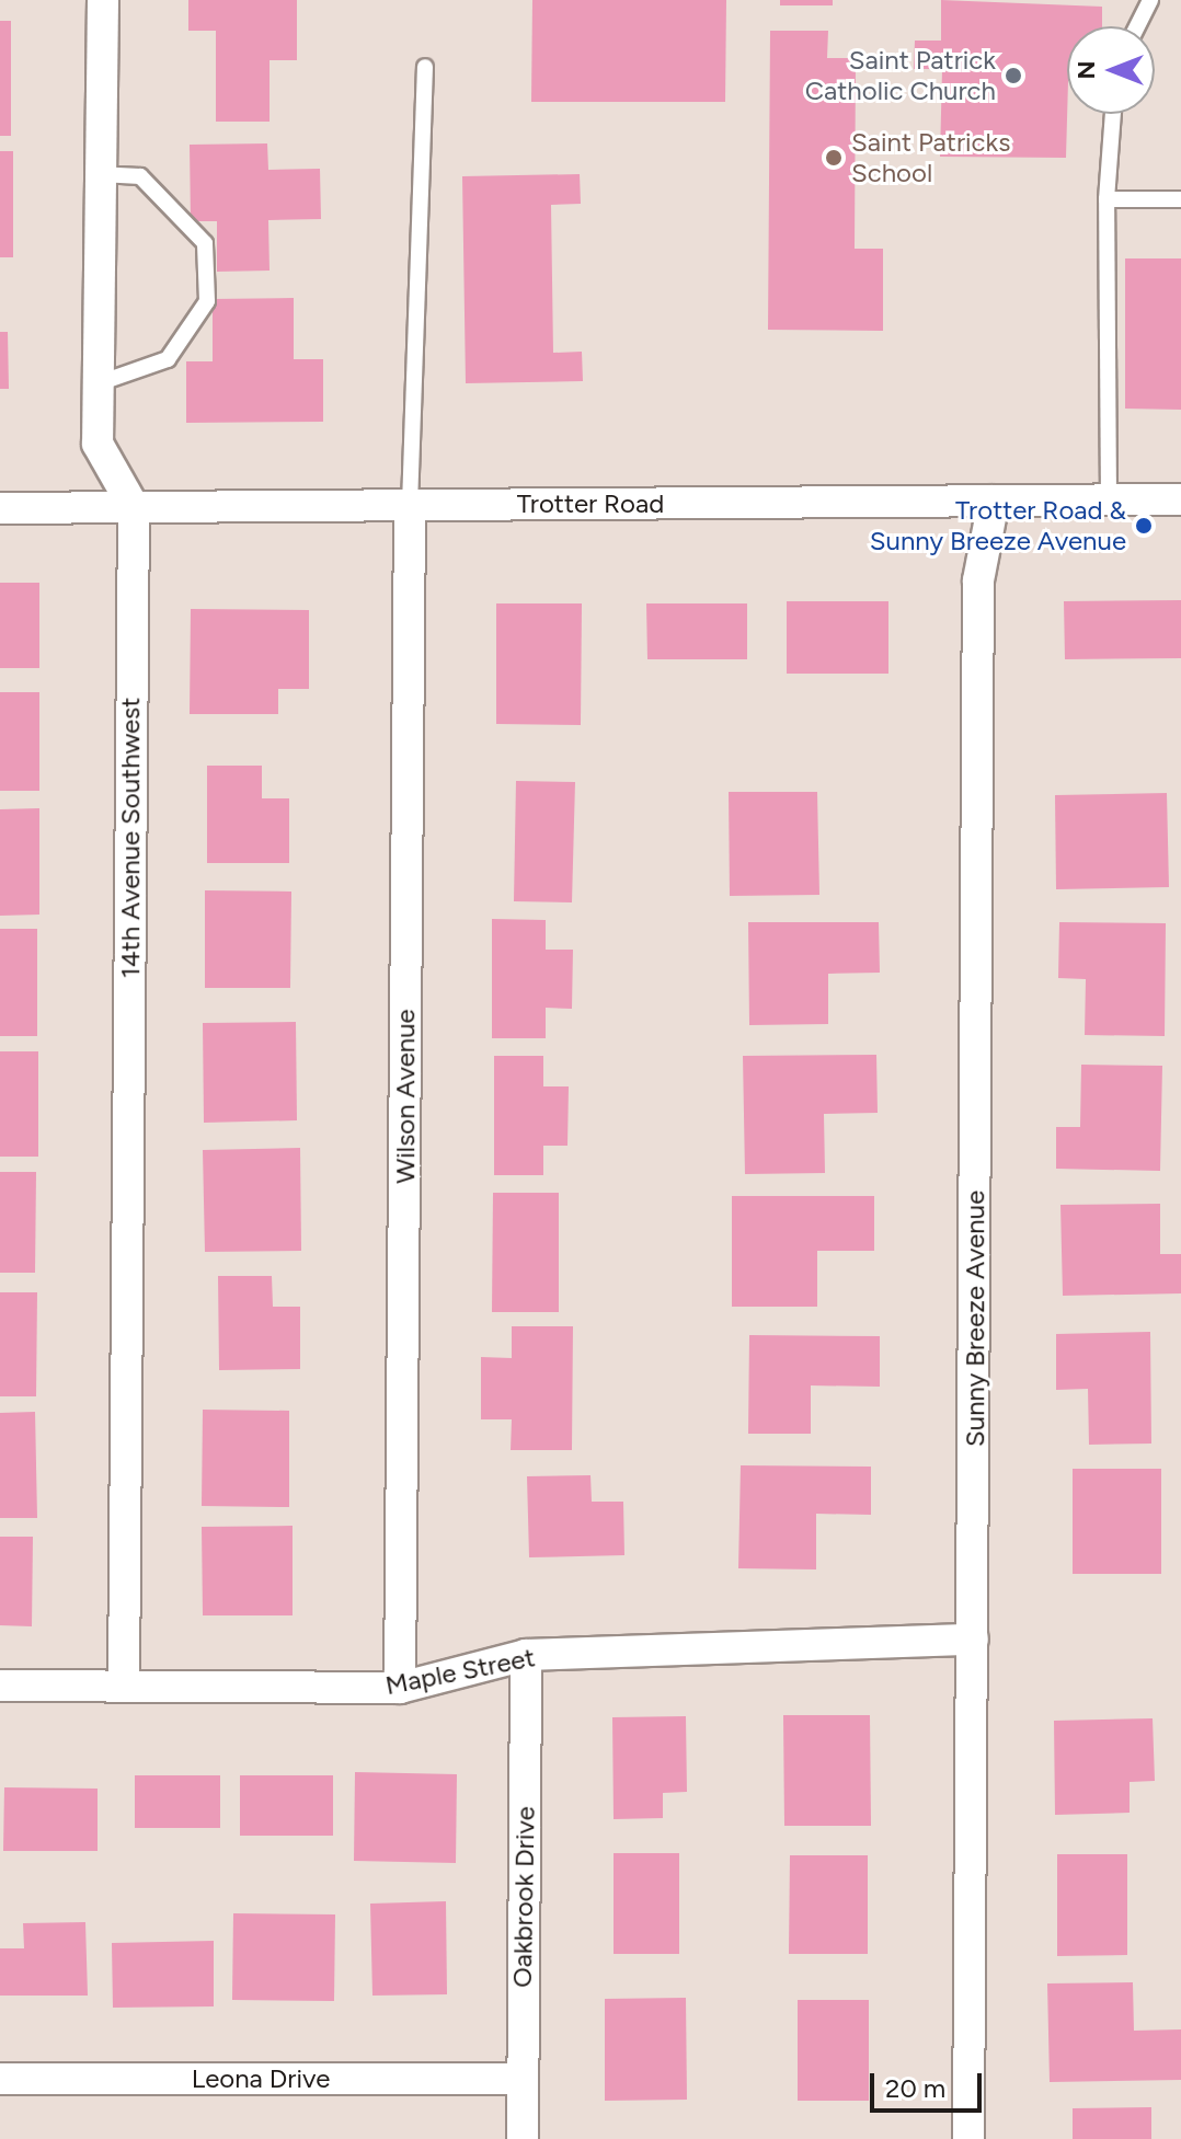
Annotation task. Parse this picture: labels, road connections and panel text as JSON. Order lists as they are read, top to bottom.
{
  "streets": {
    "street": [
      "Trotter Road",
      "14th Avenue Southwest",
      "Wilson Avenue",
      "Sunny Breeze Avenue",
      "Maple Street",
      "Oakbrook Drive",
      "Leona Drive"
    ]
  },
  "crossings": [
    ["Trotter Road", "14th Avenue Southwest"],
    ["Trotter Road", "Wilson Avenue"],
    ["Trotter Road", "Sunny Breeze Avenue"],
    ["14th Avenue Southwest", "Maple Street"],
    ["Wilson Avenue", "Maple Street"],
    ["Sunny Breeze Avenue", "Maple Street"],
    ["Maple Street", "Oakbrook Drive"],
    ["Oakbrook Drive", "Leona Drive"]
  ],
  "places": ["Saint Patrick Catholic Church", "Saint Patricks School", "Trotter Road & Sunny Breeze Avenue"],
  "scale_bar": "20 m",
  "north": "left"
}
